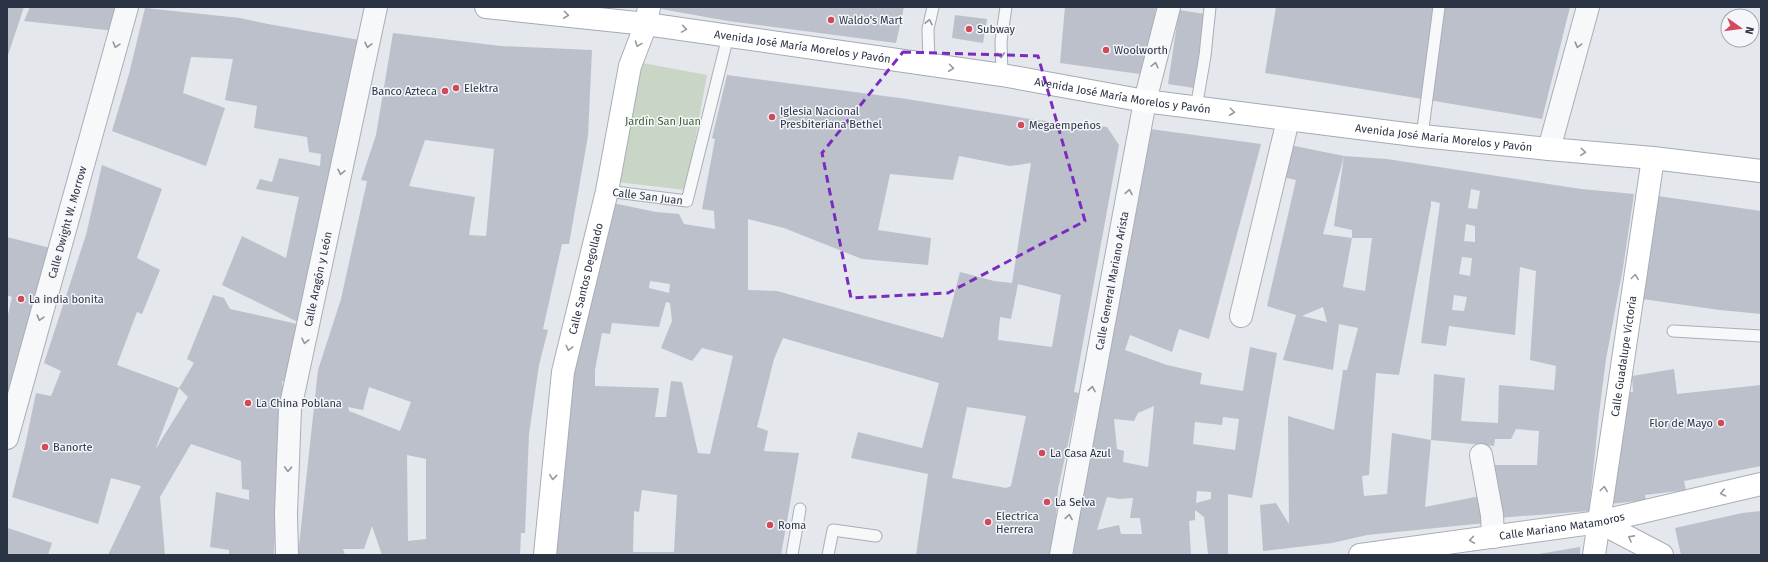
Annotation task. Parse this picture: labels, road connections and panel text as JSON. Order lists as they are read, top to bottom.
{
  "streets": {
    "street": [
      "Avenida José María Morelos y Pavón",
      "Calle Dwight W. Morrow",
      "Calle Aragón y León",
      "Calle Santos Degollado",
      "Calle General Mariano Arista",
      "Calle Guadalupe Victoria",
      "Calle Mariano Matamoros"
    ],
    "lane": ["Calle San Juan"]
  },
  "crossings": [
    ["Avenida José María Morelos y Pavón", "Calle San Juan"],
    ["Avenida José María Morelos y Pavón", "Calle Santos Degollado"],
    ["Avenida José María Morelos y Pavón", "Calle General Mariano Arista"],
    ["Avenida José María Morelos y Pavón", "Calle Guadalupe Victoria"],
    ["Calle San Juan", "Calle Santos Degollado"],
    ["Calle Guadalupe Victoria", "Calle Mariano Matamoros"]
  ],
  "one_way": [
    "Avenida José María Morelos y Pavón",
    "Calle Dwight W. Morrow",
    "Calle Aragón y León",
    "Calle Santos Degollado",
    "Calle Guadalupe Victoria",
    "Calle Mariano Matamoros"
  ],
  "parks": ["Jardín San Juan"],
  "places": [
    "Waldo's Mart",
    "Subway",
    "Woolworth",
    "Elektra",
    "Banco Azteca",
    "Iglesia Nacional Presbiteriana Bethel",
    "Megaempeños",
    "La india bonita",
    "La China Poblana",
    "Flor de Mayo",
    "Banorte",
    "La Casa Azul",
    "La Selva",
    "Electrica Herrera",
    "Roma"
  ],
  "north": "right"
}
